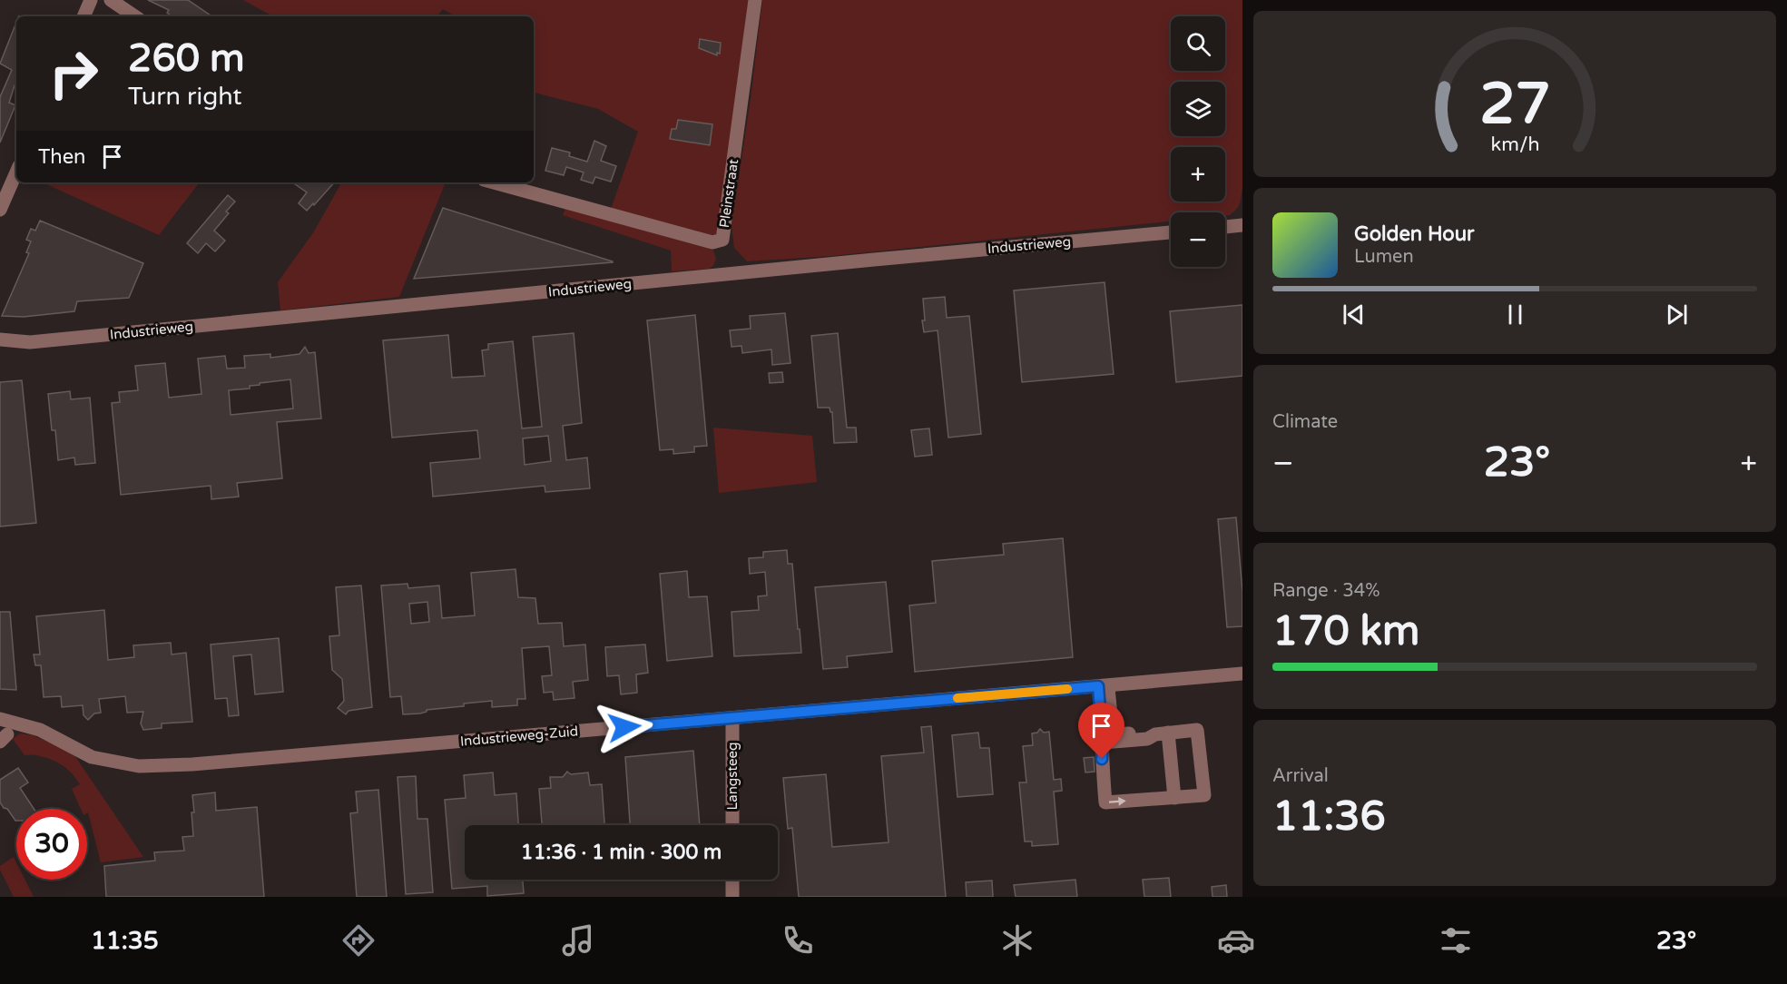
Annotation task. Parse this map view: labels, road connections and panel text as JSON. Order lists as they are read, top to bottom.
{
  "streets": {
    "street": [
      "Pleinstraat",
      "Industrieweg",
      "Industrieweg-Zuid",
      "Langsteeg"
    ]
  },
  "crossings": [
    ["Industrieweg-Zuid", "Langsteeg"]
  ],
  "page": {
    "map_buttons": ["+", "−"],
    "turn": ["260 m", "Turn right"],
    "then": "Then",
    "song": ["Golden Hour", "Lumen"],
    "tile": [
      "Climate",
      ["Range · 34%", "170 km"],
      ["Arrival", "11:36"]
    ],
    "heat": ["−", "23°", "+"],
    "limit": "30",
    "trip": "11:36 · 1 min · 300 m",
    "tabs": ["11:35", "23°"],
    "gauge": ["27", "km/h"]
  }
}
